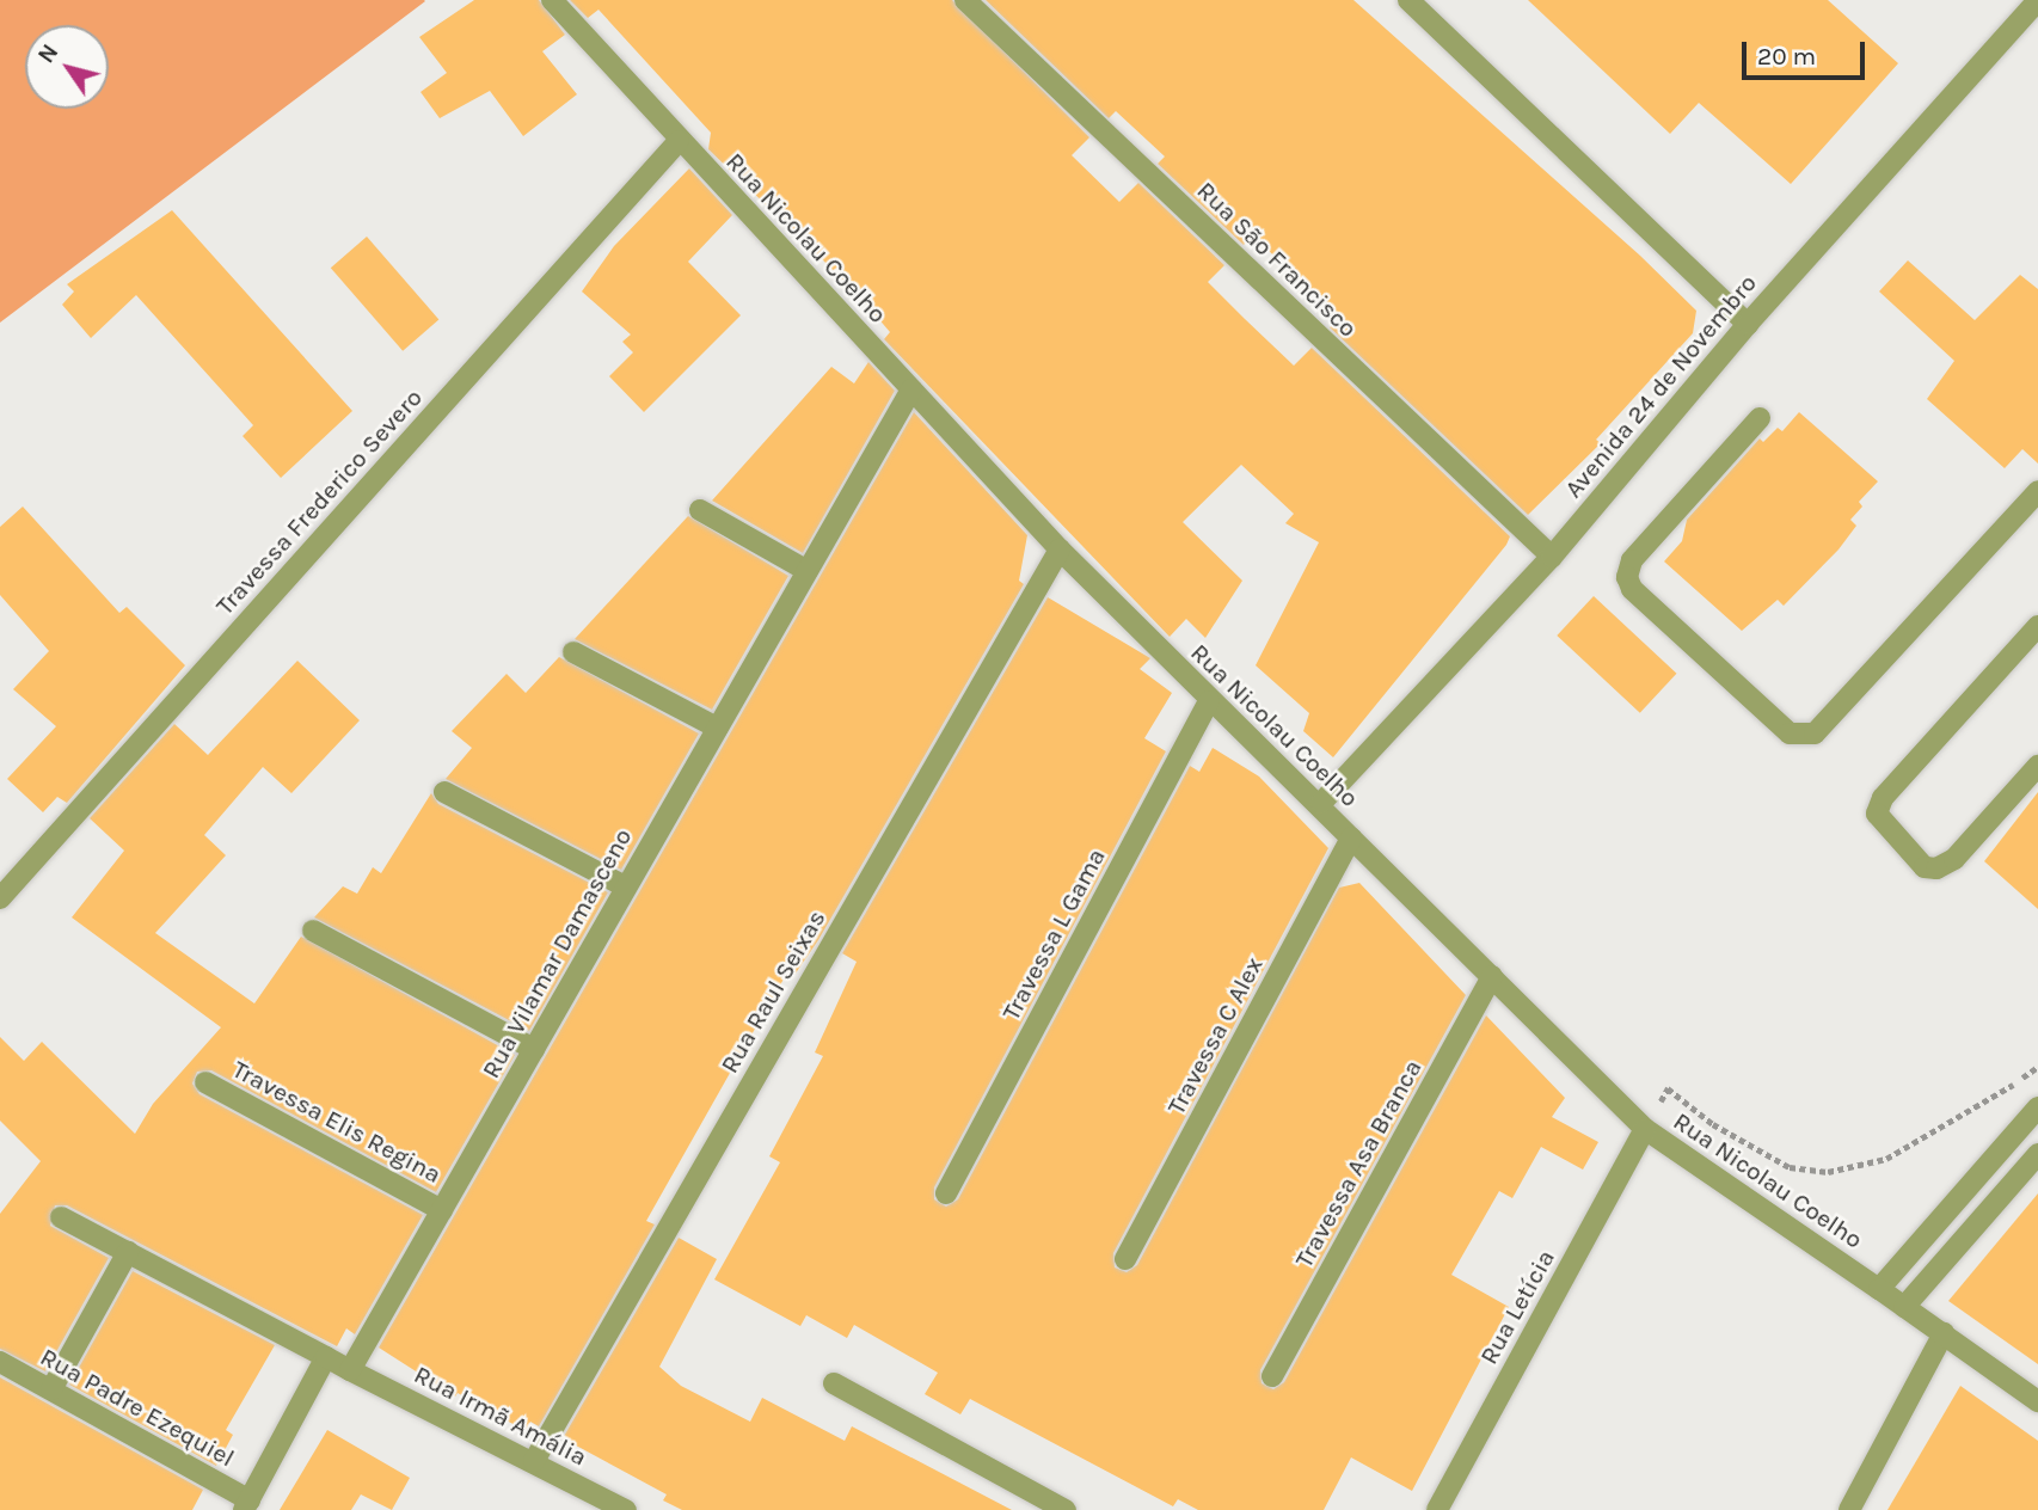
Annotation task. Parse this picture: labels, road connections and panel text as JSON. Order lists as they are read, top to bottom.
{
  "streets": {
    "street": [
      "Rua Nicolau Coelho",
      "Rua São Francisco",
      "Avenida 24 de Novembro",
      "Travessa Frederico Severo",
      "Travessa L Gama",
      "Rua Vilamar Damasceno",
      "Rua Raul Seixas",
      "Travessa C Alex",
      "Travessa Elis Regina",
      "Travessa Asa Branca",
      "Rua Letícia",
      "Rua Padre Ezequiel",
      "Rua Irmã Amália"
    ]
  },
  "crossings": [
    ["Rua Nicolau Coelho", "Avenida 24 de Novembro"],
    ["Rua Nicolau Coelho", "Travessa Frederico Severo"],
    ["Rua Nicolau Coelho", "Travessa L Gama"],
    ["Rua Nicolau Coelho", "Rua Vilamar Damasceno"],
    ["Rua Nicolau Coelho", "Rua Raul Seixas"],
    ["Rua Nicolau Coelho", "Travessa C Alex"],
    ["Rua Nicolau Coelho", "Travessa Asa Branca"],
    ["Rua Nicolau Coelho", "Rua Letícia"],
    ["Rua São Francisco", "Avenida 24 de Novembro"],
    ["Rua Vilamar Damasceno", "Travessa Elis Regina"],
    ["Rua Vilamar Damasceno", "Rua Irmã Amália"],
    ["Rua Raul Seixas", "Rua Irmã Amália"]
  ],
  "scale_bar": "20 m",
  "north": "top left"
}
